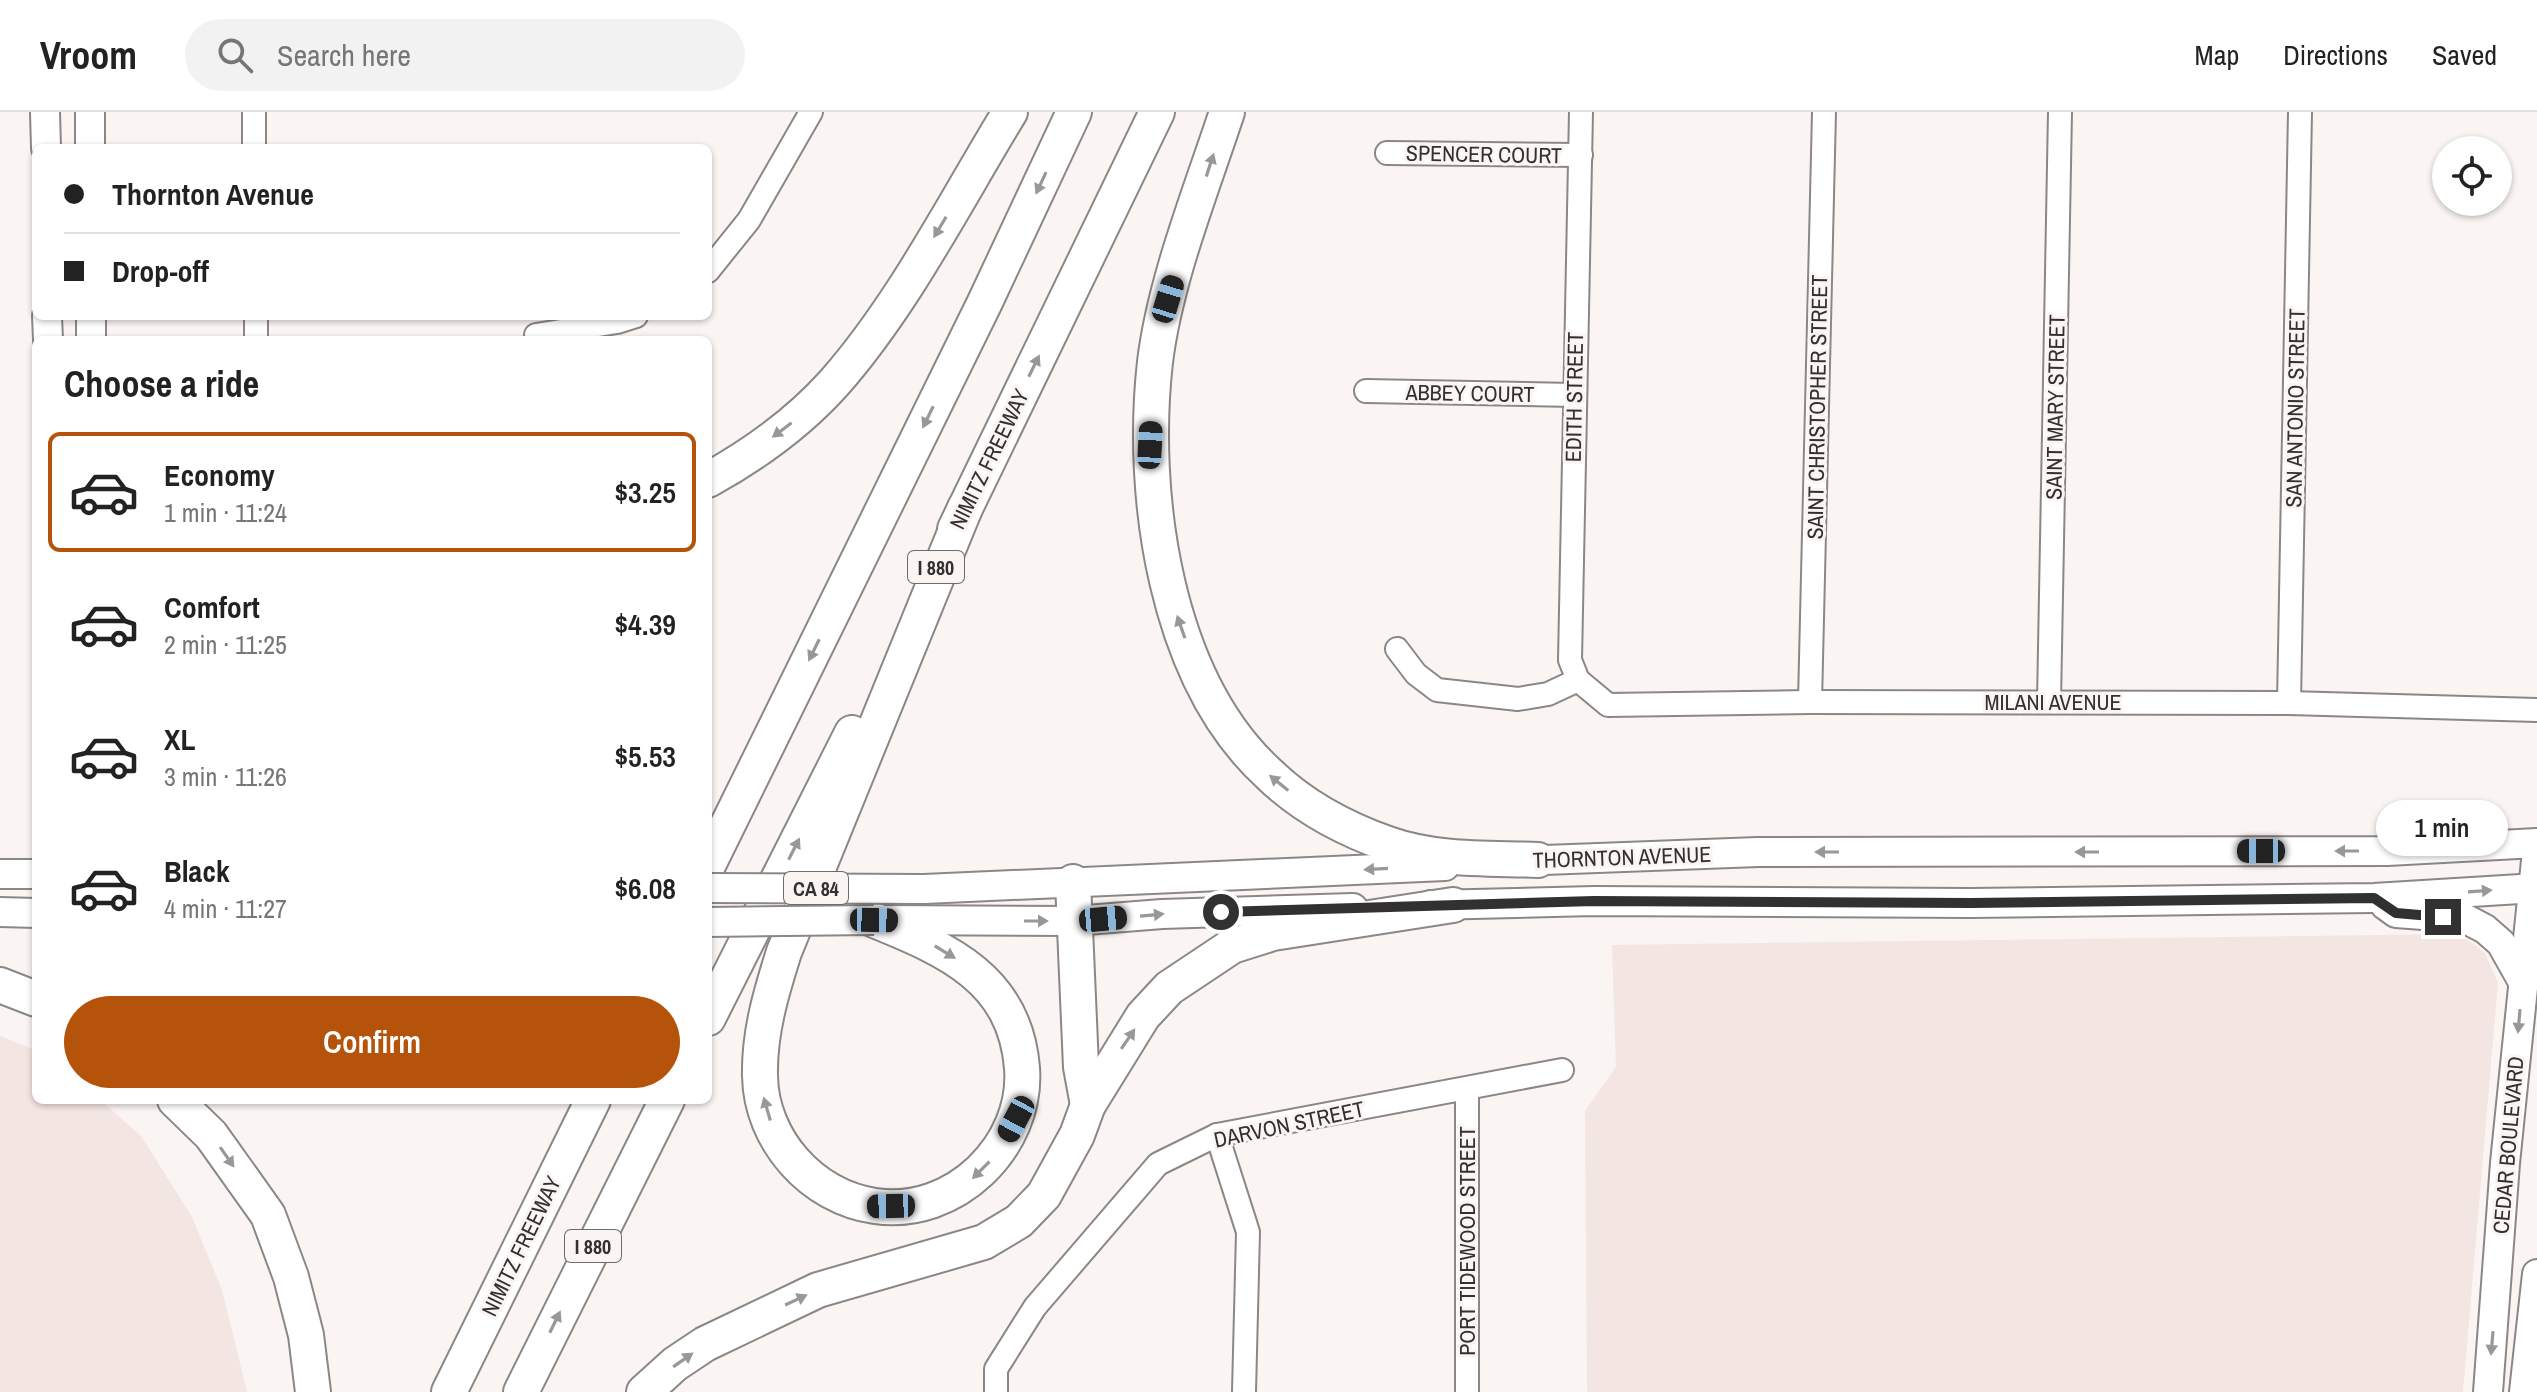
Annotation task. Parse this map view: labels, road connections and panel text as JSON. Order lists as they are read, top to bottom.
{
  "streets": {
    "highway": ["NIMITZ FREEWAY", "I 880"],
    "main road": ["THORNTON AVENUE", "CA 84", "CEDAR BOULEVARD"],
    "street": [
      "SPENCER COURT",
      "ABBEY COURT",
      "EDITH STREET",
      "SAINT CHRISTOPHER STREET",
      "SAINT MARY STREET",
      "SAN ANTONIO STREET",
      "MILANI AVENUE",
      "DARVON STREET",
      "PORT TIDEWOOD STREET"
    ]
  },
  "crossings": [
    ["SPENCER COURT", "EDITH STREET"],
    ["ABBEY COURT", "EDITH STREET"],
    ["EDITH STREET", "MILANI AVENUE"],
    ["SAINT CHRISTOPHER STREET", "MILANI AVENUE"],
    ["SAINT MARY STREET", "MILANI AVENUE"],
    ["SAN ANTONIO STREET", "MILANI AVENUE"],
    ["THORNTON AVENUE", "CEDAR BOULEVARD"],
    ["DARVON STREET", "PORT TIDEWOOD STREET"]
  ],
  "one_way": ["CEDAR BOULEVARD"],
  "page": {
    "header": "Vroom",
    "search": "Search here",
    "nav": ["Map", "Directions", "Saved"],
    "banner": ["Thornton Avenue", "Drop-off"],
    "heading": "Choose a ride",
    "list": [
      {
        "name": "Economy",
        "note": "1 min · 11:24",
        "value": "$3.25"
      },
      {
        "name": "Comfort",
        "note": "2 min · 11:25",
        "value": "$4.39"
      },
      {
        "name": "XL",
        "note": "3 min · 11:26",
        "value": "$5.53"
      },
      {
        "name": "Black",
        "note": "4 min · 11:27",
        "value": "$6.08"
      }
    ],
    "bubble": "1 min",
    "buttons": "Confirm"
  }
}
